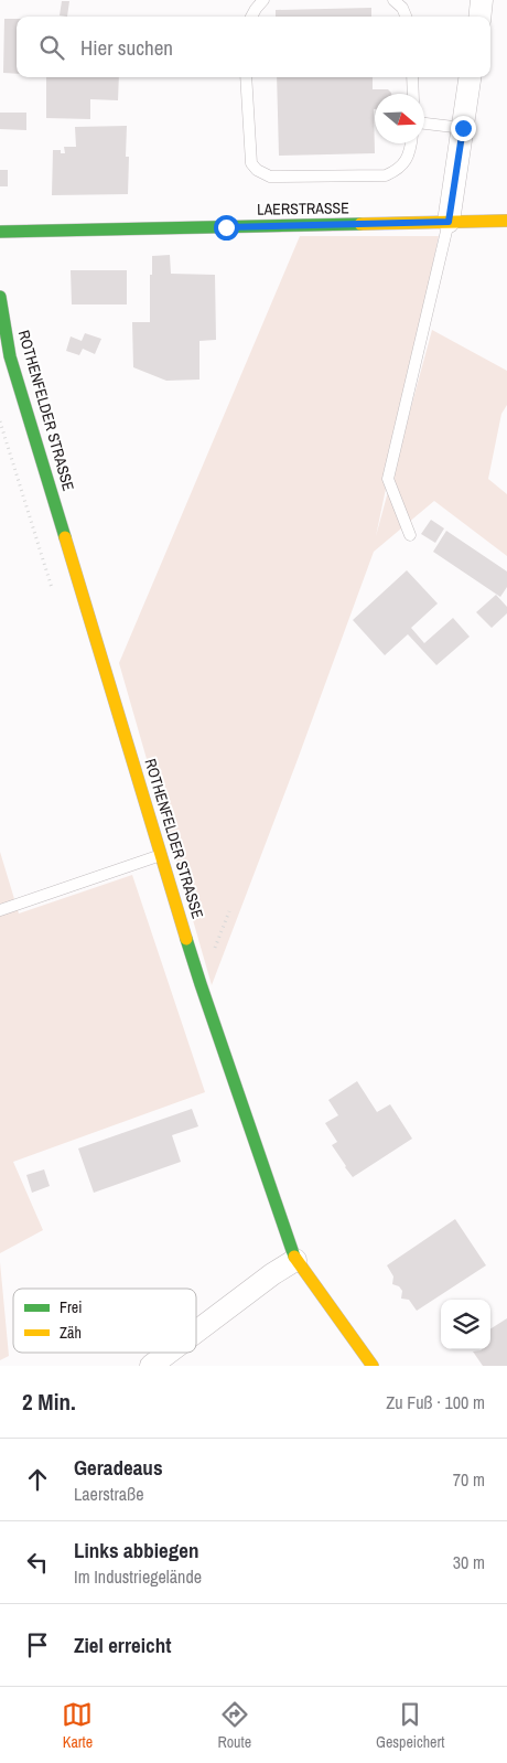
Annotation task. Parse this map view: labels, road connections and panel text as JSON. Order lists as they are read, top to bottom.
{
  "streets": {
    "street": ["LAERSTRASSE", "ROTHENFELDER STRASSE"]
  },
  "legend": ["Frei", "Zäh"],
  "north": "right",
  "page": {
    "search": "Hier suchen",
    "heading": ["2 Min.", "Zu Fuß · 100 m"],
    "list": [
      ["Geradeaus", "Laerstraße", "70 m"],
      ["Links abbiegen", "Im Industriegelände", "30 m"],
      "Ziel erreicht"
    ],
    "nav": ["Karte", "Route", "Gespeichert"]
  }
}
